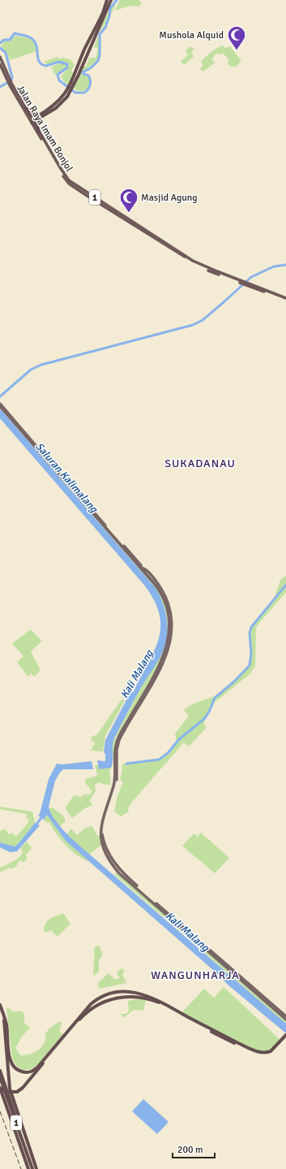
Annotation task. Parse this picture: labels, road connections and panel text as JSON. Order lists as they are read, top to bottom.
{
  "streets": {
    "highway": ["Jalan Raya Imam Bonjol", "1"]
  },
  "crossings": [
    ["Jalan Raya Imam Bonjol", "1"]
  ],
  "districts": ["SUKADANAU", "WANGUNHARJA"],
  "water": ["Saluran Kalimalang", "Kali Malang"],
  "places": {
    "mosque": ["Mushola Alquid", "Masjid Agung"]
  },
  "scale_bar": "200 m"
}
